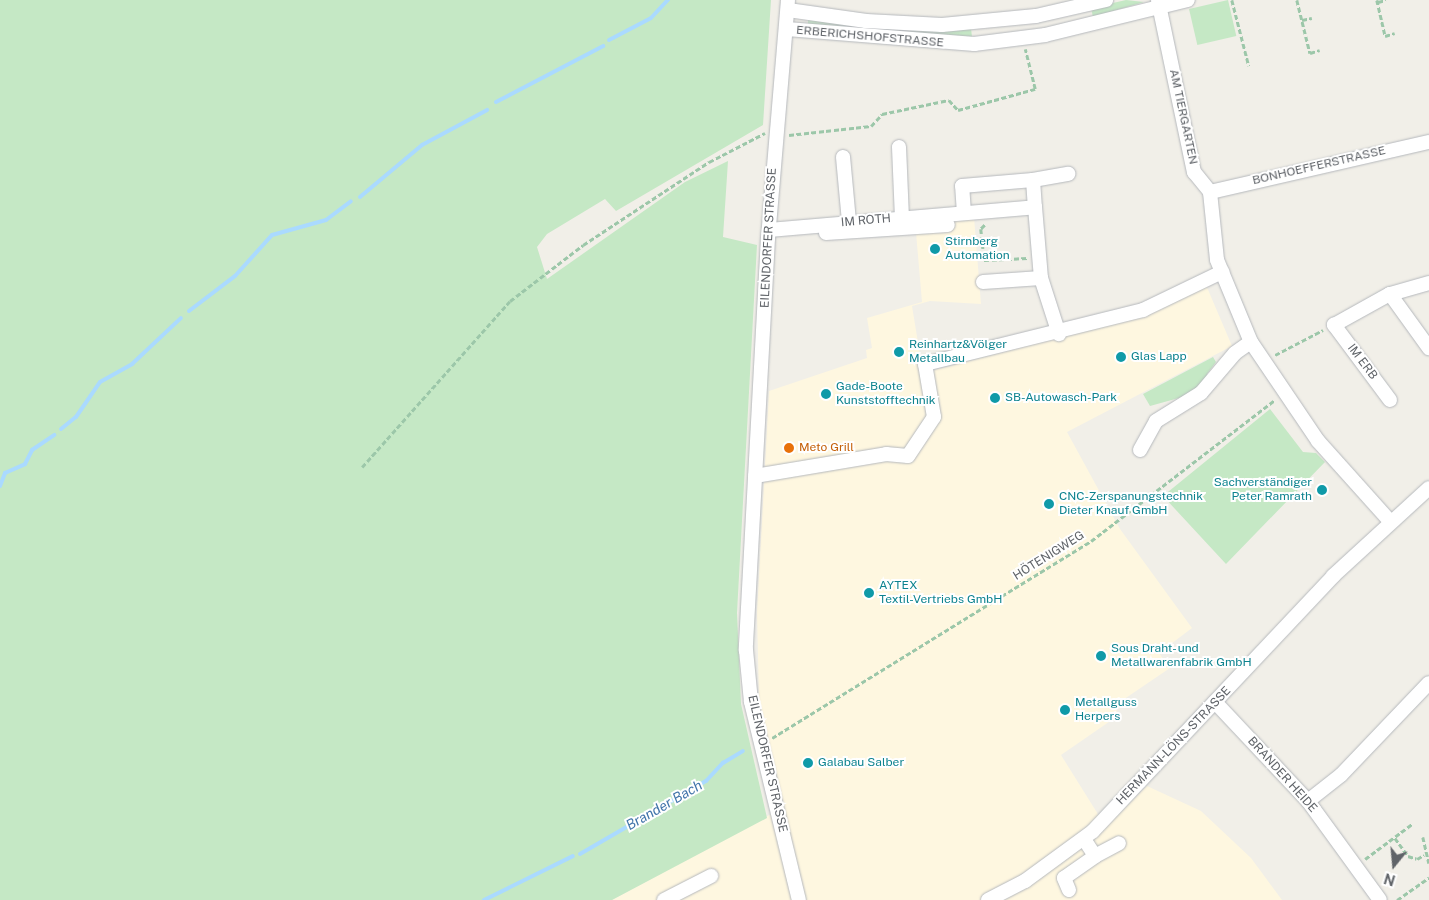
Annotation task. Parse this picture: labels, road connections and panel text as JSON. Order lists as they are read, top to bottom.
{
  "streets": {
    "street": [
      "ERBERICHSHOFSTRASSE",
      "AM TIERGARTEN",
      "BONHOEFFERSTRASSE",
      "IM ROTH",
      "EILENDORFER STRASSE",
      "IM ERB",
      "HERMANN-LÖNS-STRASSE",
      "BRANDER HEIDE"
    ],
    "path": ["HÖTENIGWEG"]
  },
  "crossings": [
    ["ERBERICHSHOFSTRASSE", "AM TIERGARTEN"],
    ["ERBERICHSHOFSTRASSE", "EILENDORFER STRASSE"],
    ["AM TIERGARTEN", "BONHOEFFERSTRASSE"],
    ["IM ROTH", "EILENDORFER STRASSE"],
    ["EILENDORFER STRASSE", "HÖTENIGWEG"],
    ["HERMANN-LÖNS-STRASSE", "BRANDER HEIDE"]
  ],
  "water": ["Brander Bach"],
  "places": [
    "Stirnberg Automation",
    "Reinhartz&Völger Metallbau",
    "Glas Lapp",
    "Gade-Boote Kunststofftechnik",
    "SB-Autowasch-Park",
    "Meto Grill",
    "Sachverständiger Peter Ramrath",
    "CNC-Zerspanungstechnik Dieter Knauf GmbH",
    "AYTEX Textil-Vertriebs GmbH",
    "Sous Draht- und Metallwarenfabrik GmbH",
    "Metallguss Herpers",
    "Galabau Salber"
  ],
  "north": "bottom"
}
